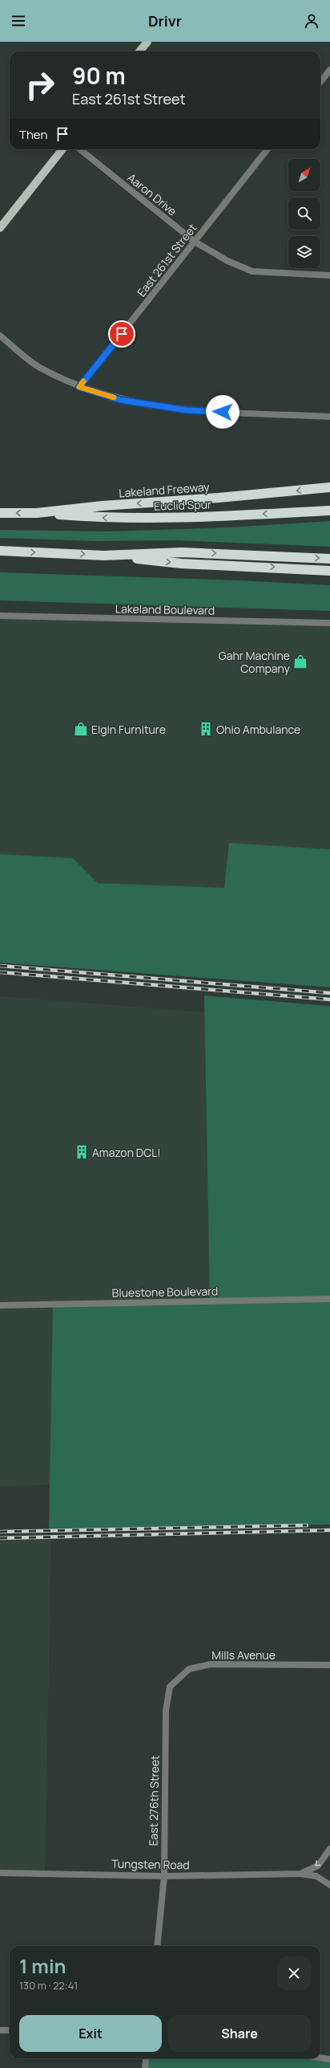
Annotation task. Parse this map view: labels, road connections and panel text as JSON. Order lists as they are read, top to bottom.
{
  "streets": {
    "highway": ["Lakeland Freeway", "Euclid Spur"],
    "street": [
      "Aaron Drive",
      "East 261st Street",
      "Lakeland Boulevard",
      "Bluestone Boulevard",
      "Mills Avenue",
      "East 276th Street",
      "Tungsten Road"
    ]
  },
  "crossings": [
    ["Aaron Drive", "East 261st Street"],
    ["Lakeland Freeway", "Euclid Spur"],
    ["Mills Avenue", "East 276th Street"],
    ["East 276th Street", "Tungsten Road"]
  ],
  "places": {
    "shop": ["Gahr Machine Company", "Elgin Furniture"],
    "building": ["Ohio Ambulance", "Amazon DCL!"]
  },
  "north": "top right",
  "page": {
    "header": "Drivr",
    "turn": ["90 m", "East 261st Street"],
    "then": "Then",
    "heading": ["1 min", "130 m · 22:41"],
    "buttons": ["Exit", "Share"]
  }
}
